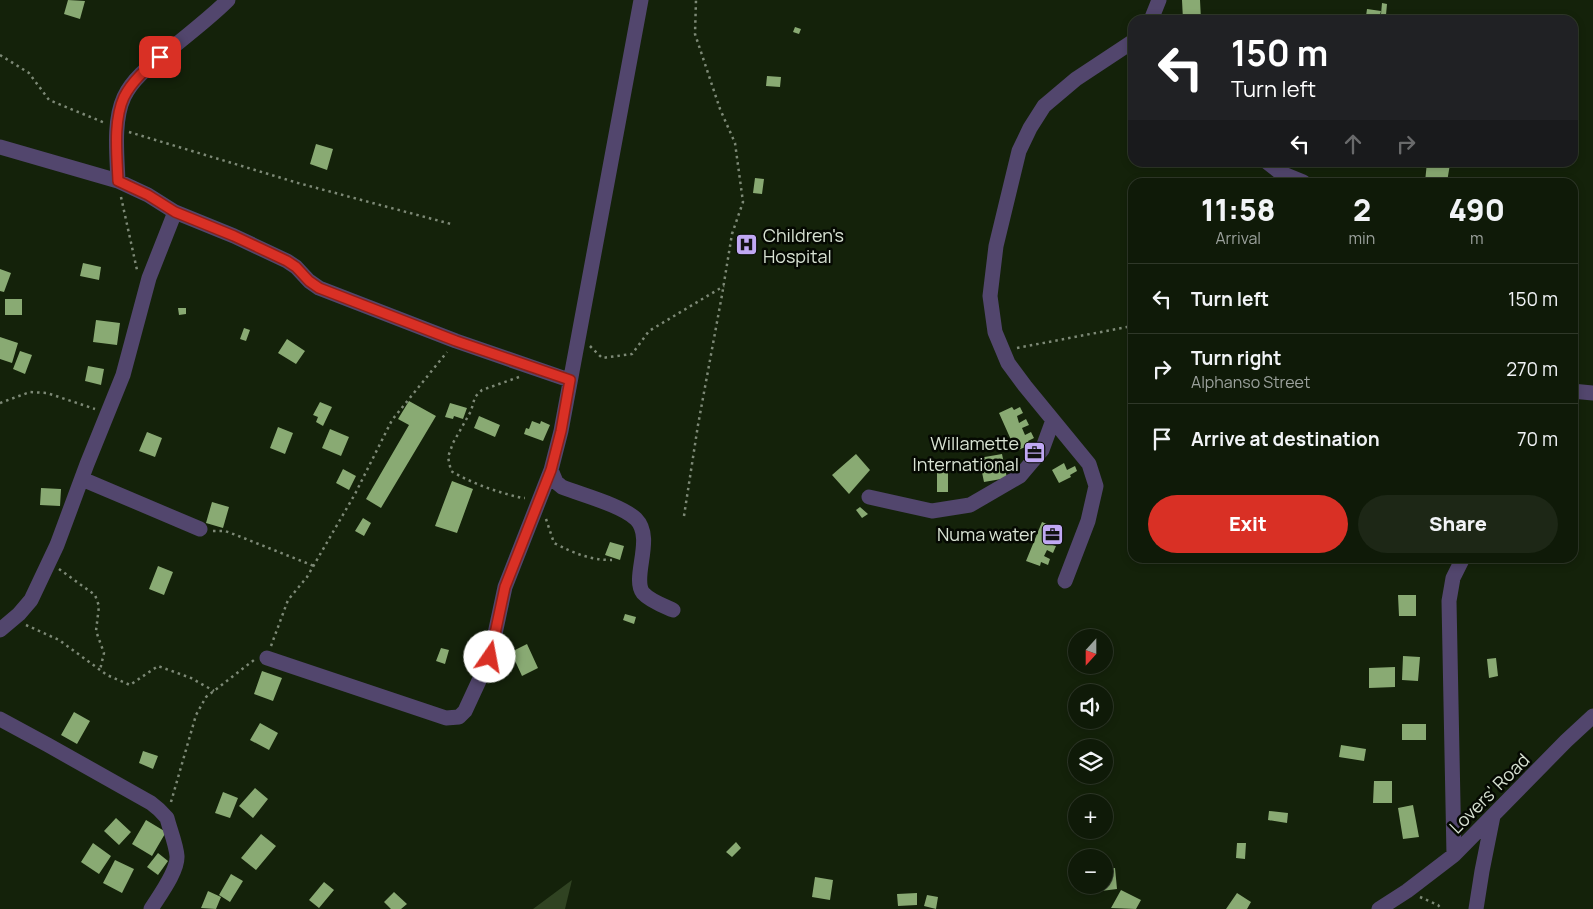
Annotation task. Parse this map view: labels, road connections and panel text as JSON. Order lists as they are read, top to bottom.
{
  "streets": {
    "street": ["Lovers' Road"]
  },
  "places": {
    "hospital": ["Children's Hospital"],
    "office": ["Willamette International", "Numa water"]
  },
  "north": "bottom",
  "page": {
    "turn": ["150 m", "Turn left"],
    "eta": [
      "11:58",
      "Arrival",
      "2",
      "min",
      "490",
      "m"
    ],
    "list": [
      {
        "name": "Turn left",
        "value": "150 m"
      },
      {
        "name": "Turn right",
        "note": "Alphanso Street",
        "value": "270 m"
      },
      {
        "name": "Arrive at destination",
        "value": "70 m"
      }
    ],
    "buttons": ["Exit", "Share"],
    "map_buttons": ["+", "−"]
  }
}
